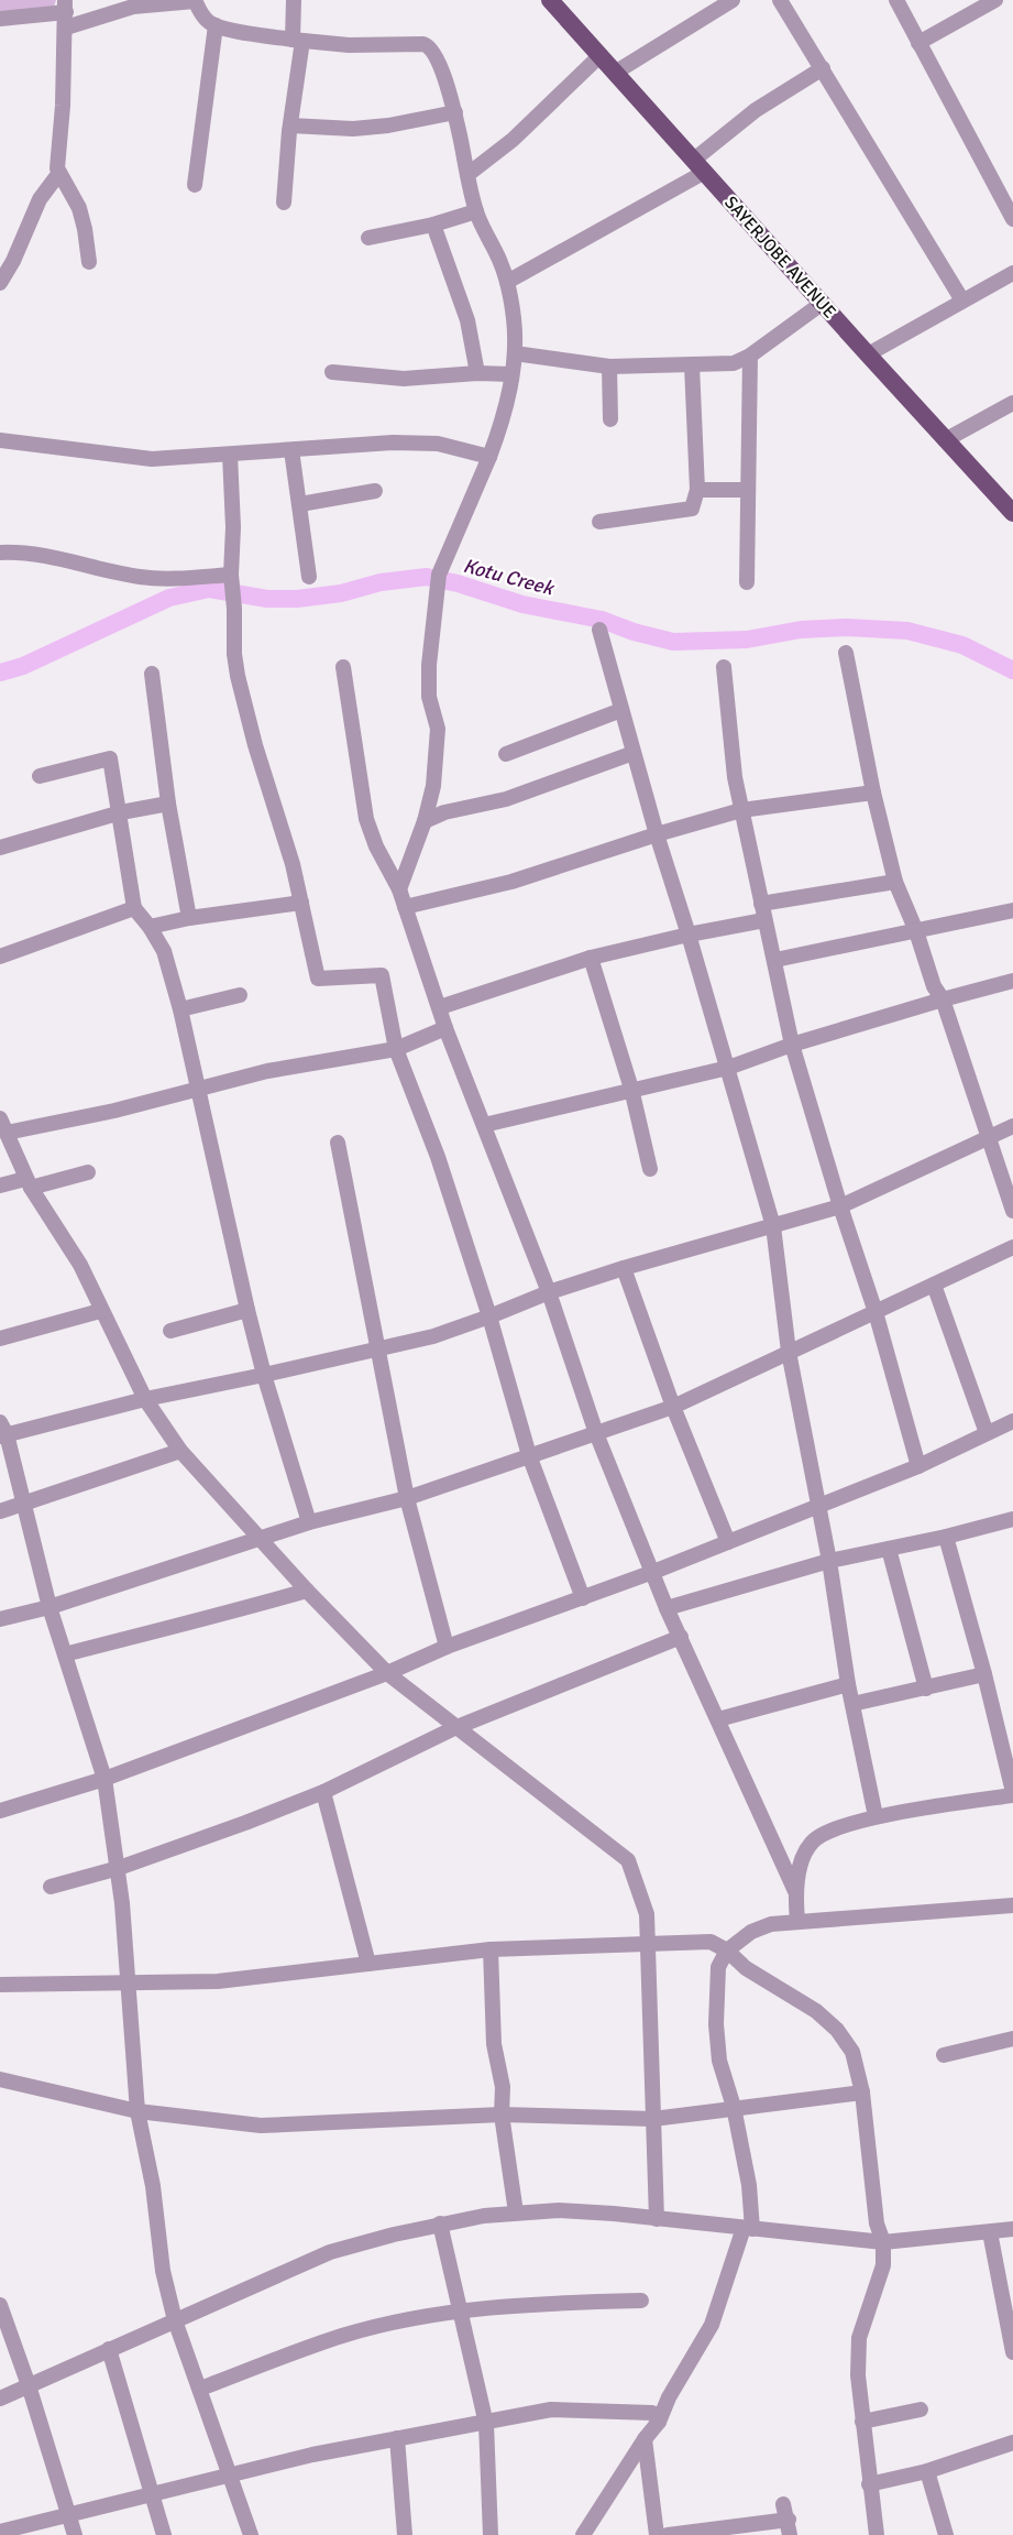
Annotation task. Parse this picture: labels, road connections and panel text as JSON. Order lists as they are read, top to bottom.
{
  "streets": {
    "main road": ["SAYERJOBE AVENUE"]
  },
  "water": ["Kotu Creek"]
}
